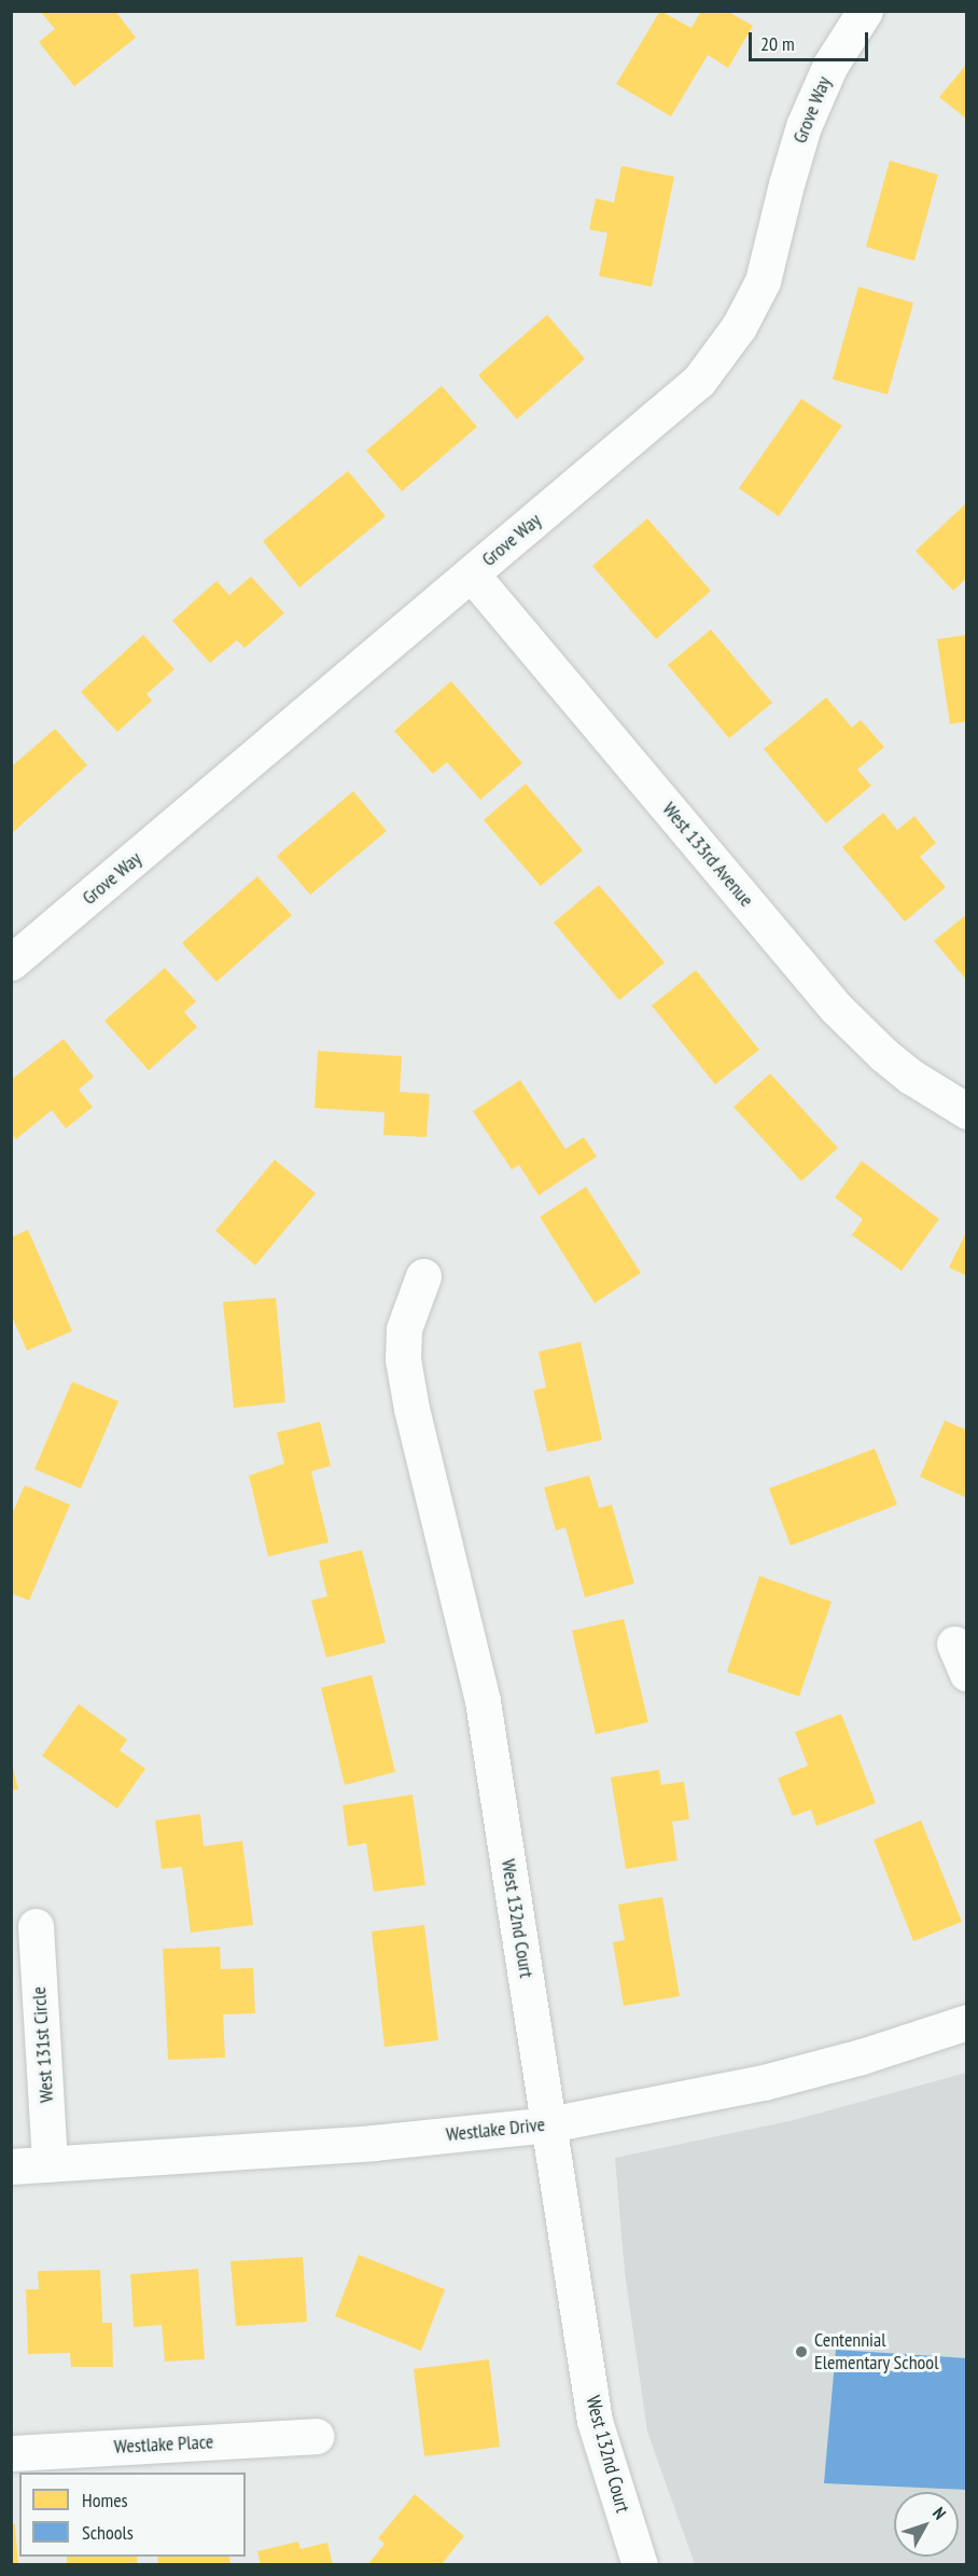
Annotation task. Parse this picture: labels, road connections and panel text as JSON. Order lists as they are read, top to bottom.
{
  "streets": {
    "street": [
      "Grove Way",
      "West 133rd Avenue",
      "West 132nd Court",
      "West 131st Circle",
      "Westlake Drive",
      "Westlake Place"
    ]
  },
  "crossings": [
    ["Grove Way", "West 133rd Avenue"],
    ["West 132nd Court", "Westlake Drive"],
    ["West 131st Circle", "Westlake Drive"]
  ],
  "places": ["Centennial Elementary School"],
  "legend": ["Homes", "Schools"],
  "scale_bar": "20 m",
  "north": "top right"
}
